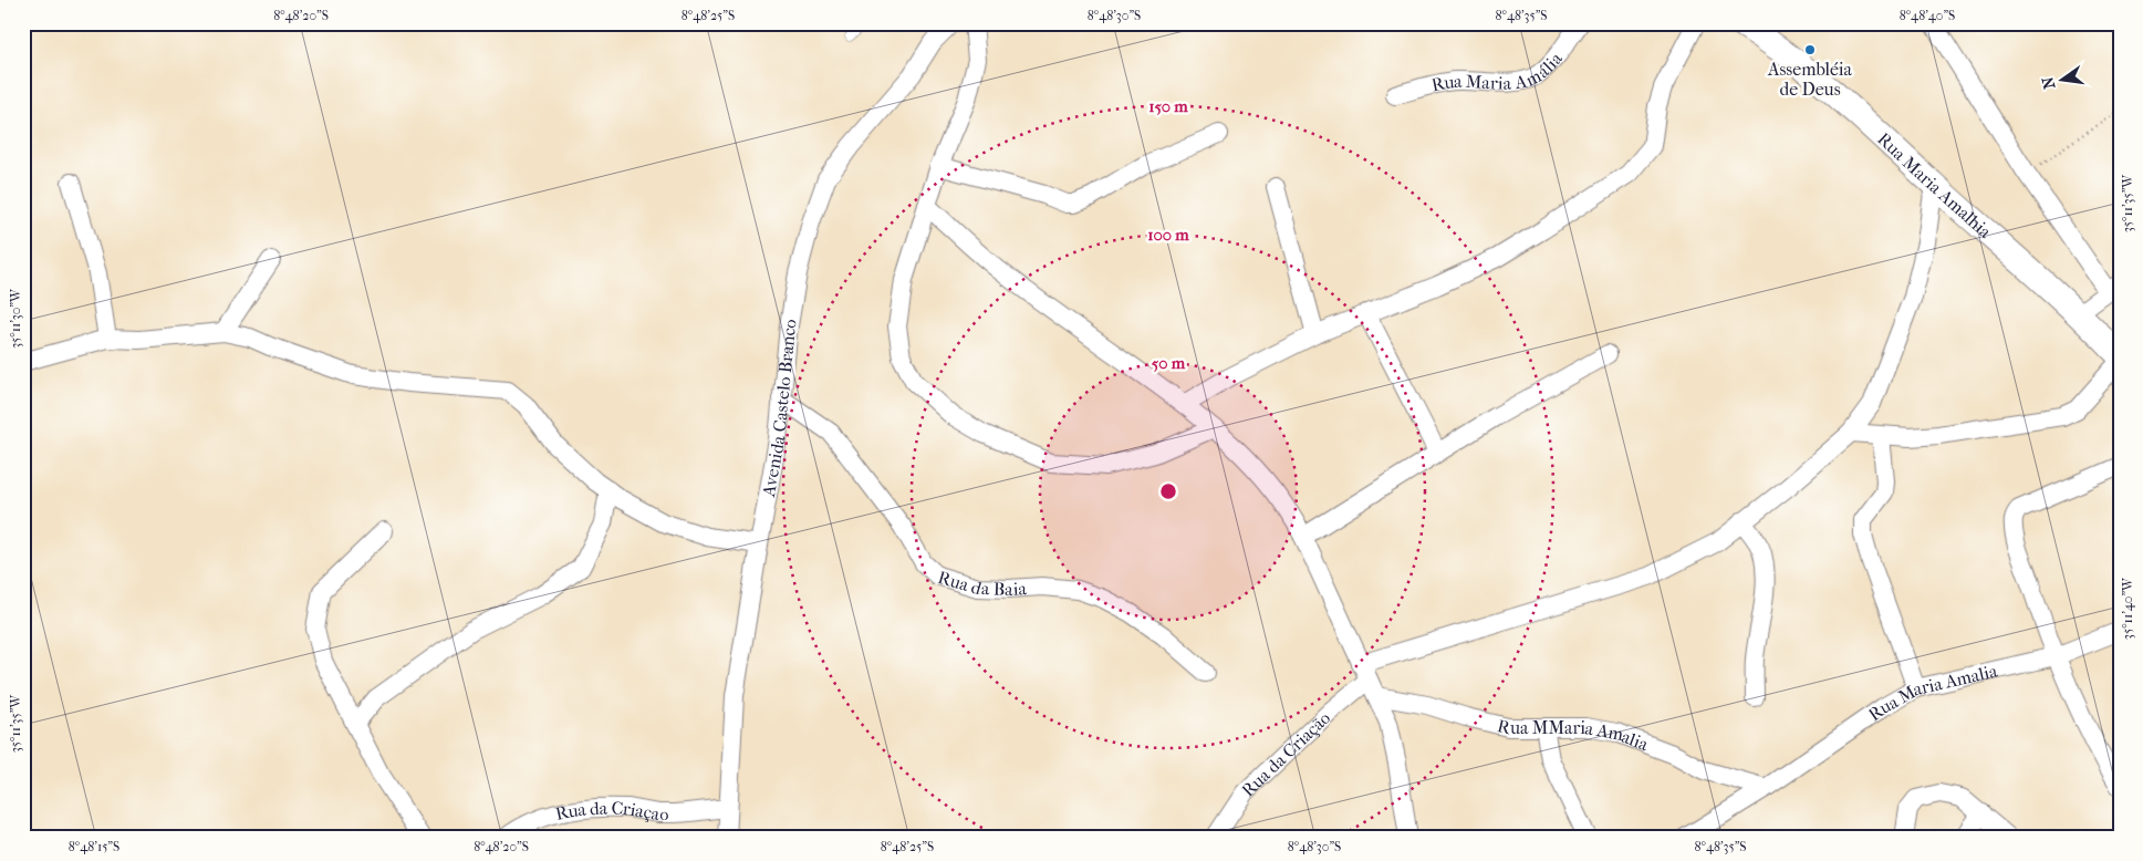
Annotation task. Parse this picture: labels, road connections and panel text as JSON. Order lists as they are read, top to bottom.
{
  "streets": {
    "street": [
      "Rua Maria Amália",
      "Rua Maria Amalhia",
      "Avenida Castelo Branco",
      "Rua da Baia",
      "Rua Maria Amalia",
      "Rua MMaria Amalia",
      "Rua da Criação",
      "Rua da Criaçao"
    ]
  },
  "crossings": [
    ["Avenida Castelo Branco", "Rua da Baia"],
    ["Avenida Castelo Branco", "Rua da Criaçao"],
    ["Rua Maria Amalia", "Rua MMaria Amalia"],
    ["Rua MMaria Amalia", "Rua da Criação"]
  ],
  "places": ["Assembléia de Deus"],
  "north": "left",
  "coordinates": [
    "8°48'20\"S",
    "8°48'25\"S",
    "8°48'30\"S",
    "8°48'35\"S",
    "8°48'40\"S",
    "35°11'35\"W",
    "35°11'30\"W",
    "35°11'40\"W",
    "8°48'15\"S"
  ],
  "rings": ["150 m", "100 m", "50 m"]
}
